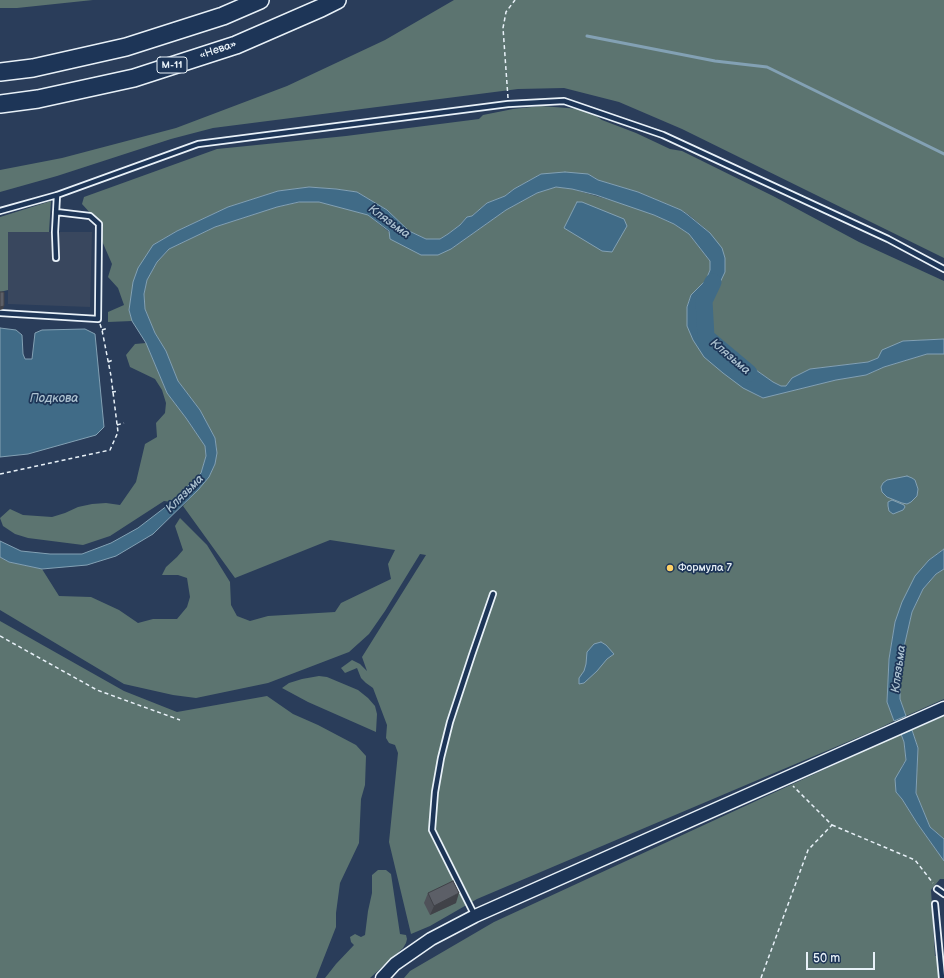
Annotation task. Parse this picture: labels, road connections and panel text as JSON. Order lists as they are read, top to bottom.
{
  "streets": {
    "highway": ["«Нева»", "М-11"]
  },
  "water": ["Клязьма", "Подкова"],
  "places": ["Формула 7"],
  "scale_bar": "50 m"
}
